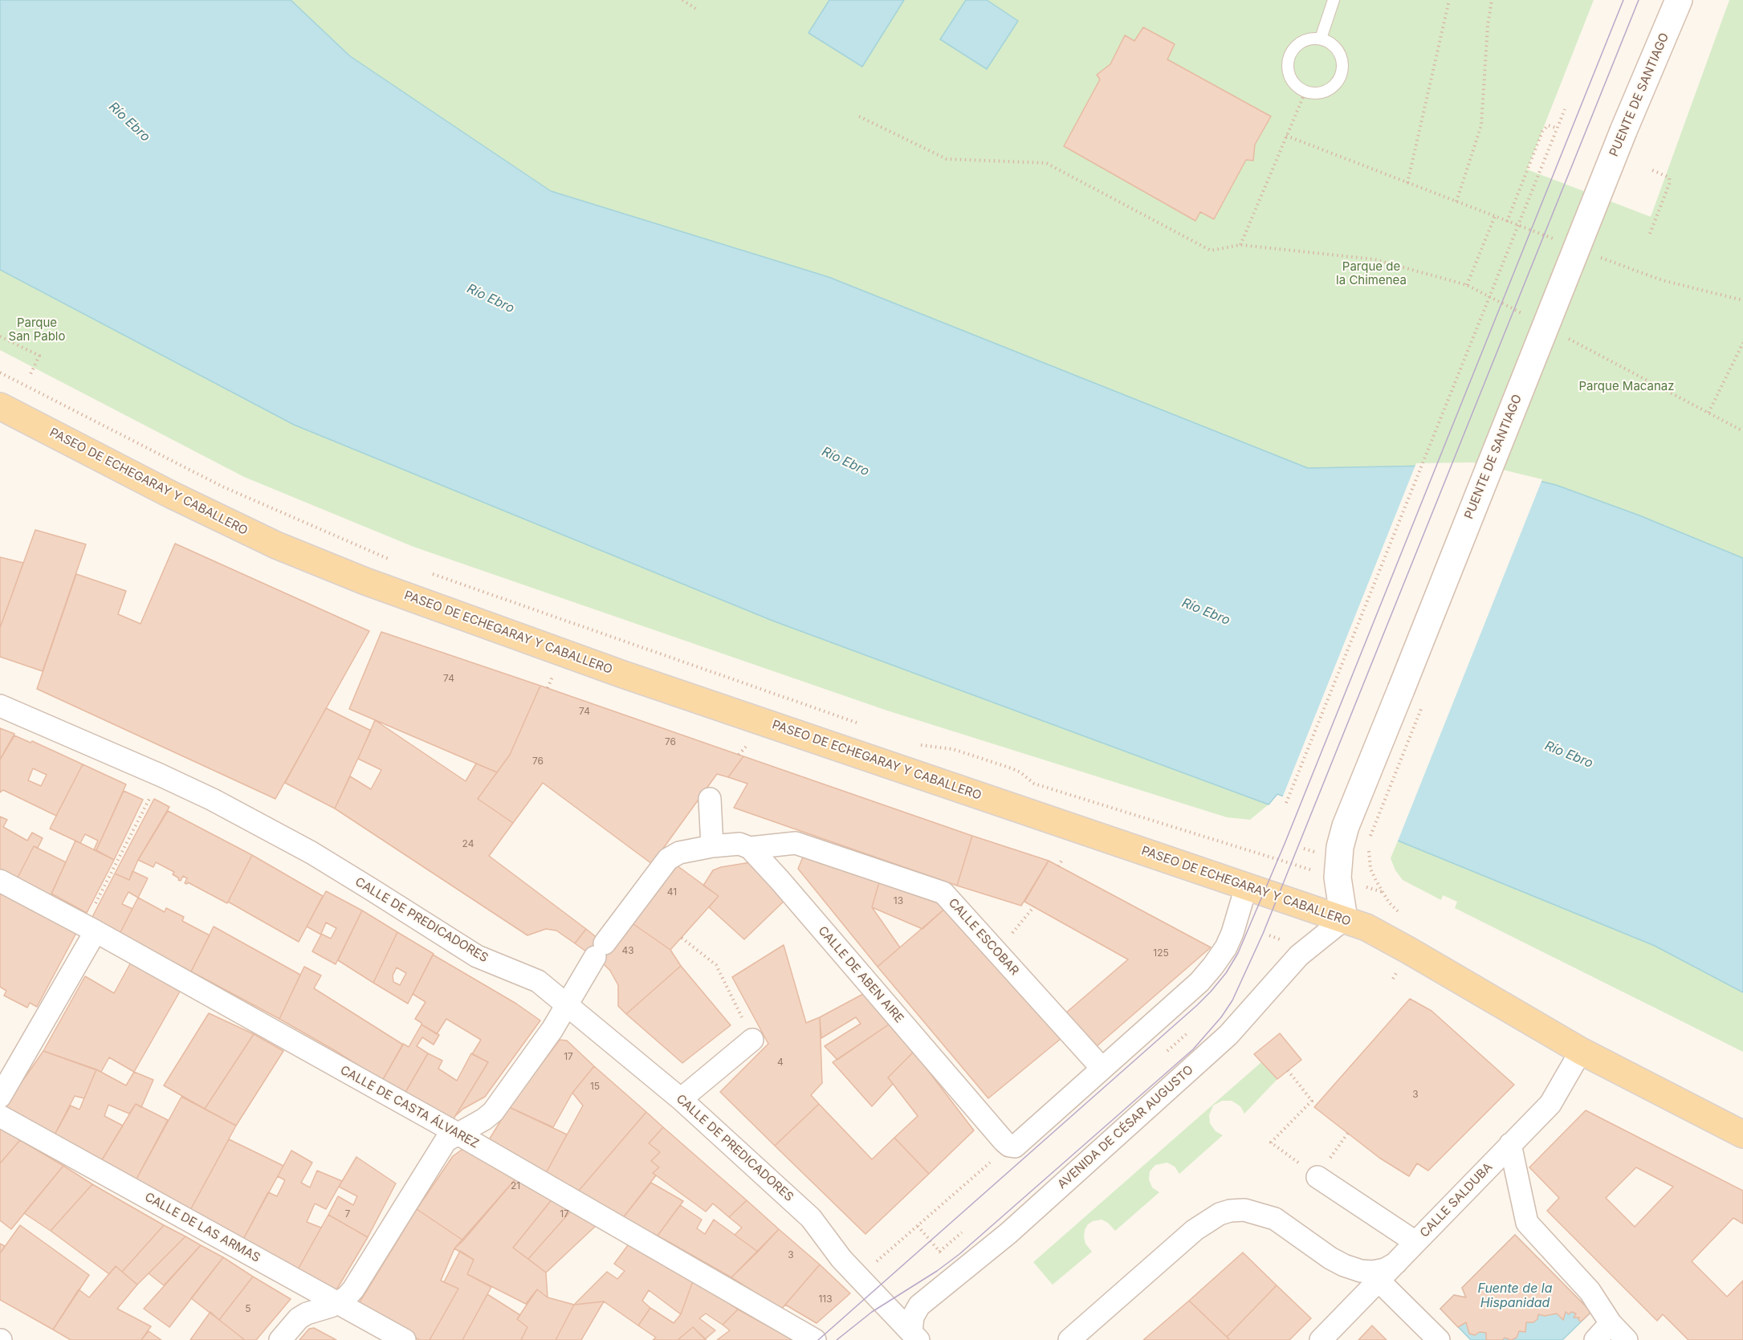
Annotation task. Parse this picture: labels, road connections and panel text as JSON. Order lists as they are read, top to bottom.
{
  "streets": {
    "main road": ["PUENTE DE SANTIAGO", "PASEO DE ECHEGARAY Y CABALLERO"],
    "street": [
      "CALLE DE PREDICADORES",
      "CALLE ESCOBAR",
      "CALLE DE ABEN AIRE",
      "CALLE DE CASTA ÁLVAREZ",
      "AVENIDA DE CÉSAR AUGUSTO",
      "CALLE SALDUBA",
      "CALLE DE LAS ARMAS"
    ]
  },
  "crossings": [
    ["PUENTE DE SANTIAGO", "PASEO DE ECHEGARAY Y CABALLERO"],
    ["PUENTE DE SANTIAGO", "AVENIDA DE CÉSAR AUGUSTO"],
    ["PASEO DE ECHEGARAY Y CABALLERO", "AVENIDA DE CÉSAR AUGUSTO"],
    ["PASEO DE ECHEGARAY Y CABALLERO", "CALLE SALDUBA"],
    ["CALLE DE PREDICADORES", "AVENIDA DE CÉSAR AUGUSTO"],
    ["CALLE ESCOBAR", "CALLE DE ABEN AIRE"]
  ],
  "water": ["Río Ebro", "Fuente de la Hispanidad"],
  "parks": ["Parque de la Chimenea", "Parque San Pablo", "Parque Macanaz"],
  "house_numbers": [
    "74",
    "74",
    "76",
    "76",
    "24",
    "41",
    "13",
    "43",
    "125",
    "17",
    "4",
    "15",
    "3",
    "21",
    "7",
    "17",
    "3",
    "113",
    "5"
  ]
}
